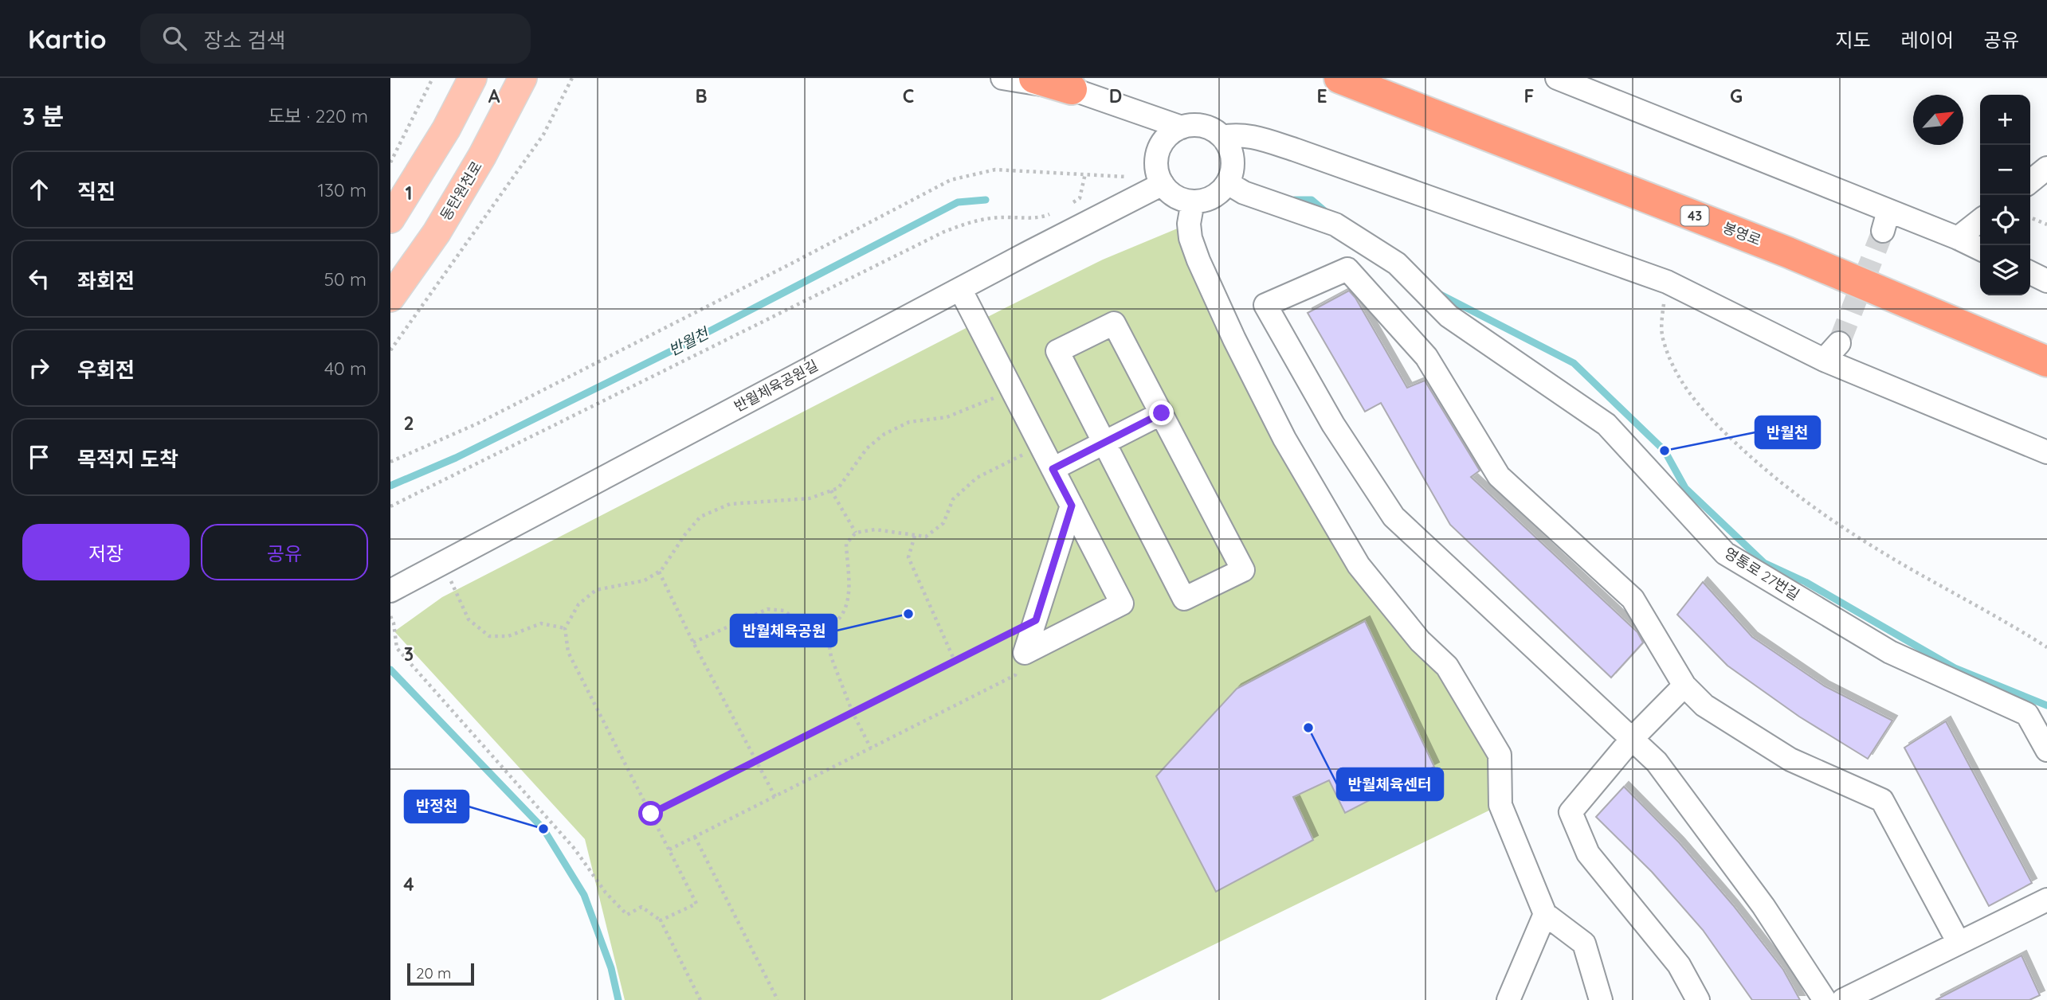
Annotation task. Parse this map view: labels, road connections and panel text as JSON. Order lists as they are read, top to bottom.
{
  "streets": {
    "highway": ["43", "봉영로"],
    "main road": ["동탄원천로"],
    "street": ["반월체육공원길", "영통로 27번길"]
  },
  "crossings": [
    ["반월체육공원길", "영통로 27번길"]
  ],
  "water": ["반월천"],
  "places": [
    "반월천",
    "반월체육공원",
    "반월체육센터",
    "반정천"
  ],
  "scale_bar": "20 m",
  "north": "top right",
  "page": {
    "header": "Kartio",
    "search": "장소 검색",
    "nav": ["지도", "레이어", "공유"],
    "heading": ["3 분", "도보 · 220 m"],
    "map_buttons": ["+", "−"],
    "list": [
      ["직진", "130 m"],
      ["좌회전", "50 m"],
      ["우회전", "40 m"],
      "목적지 도착"
    ],
    "buttons": ["저장", "공유"],
    "scale": "20 m"
  },
  "grid": {
    "columns": [
      "A",
      "B",
      "C",
      "D",
      "E",
      "F",
      "G"
    ],
    "rows": [
      "1",
      "2",
      "3",
      "4"
    ]
  }
}
